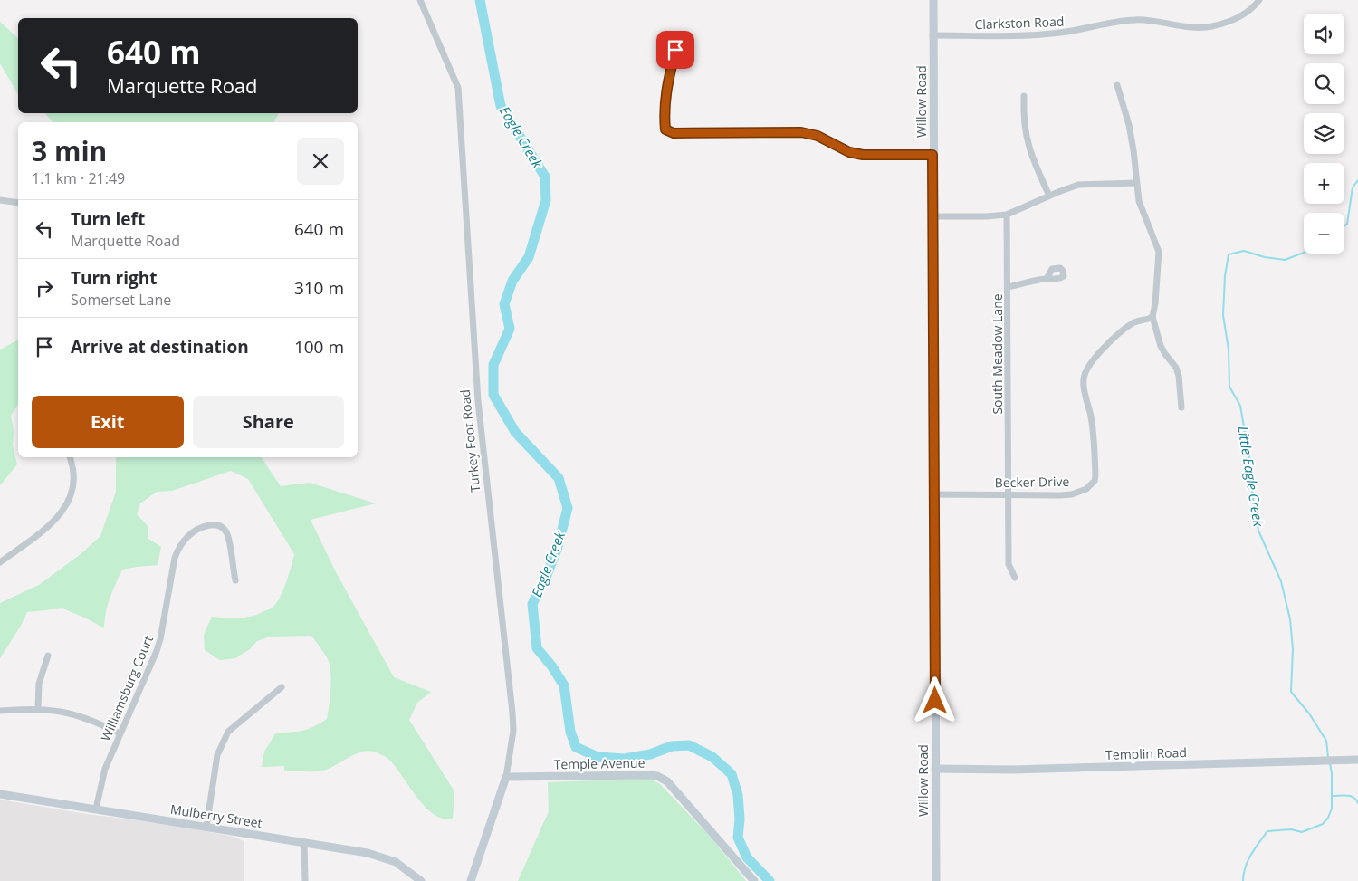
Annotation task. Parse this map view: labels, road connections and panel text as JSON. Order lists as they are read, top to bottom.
{
  "streets": {
    "street": [
      "Clarkston Road",
      "Willow Road",
      "South Meadow Lane",
      "Turkey Foot Road",
      "Becker Drive",
      "Williamsburg Court",
      "Templin Road",
      "Temple Avenue",
      "Mulberry Street"
    ]
  },
  "crossings": [
    ["Clarkston Road", "Willow Road"],
    ["Willow Road", "Becker Drive"],
    ["Willow Road", "Templin Road"],
    ["South Meadow Lane", "Becker Drive"],
    ["Turkey Foot Road", "Temple Avenue"],
    ["Williamsburg Court", "Mulberry Street"]
  ],
  "water": ["Eagle Creek", "Little Eagle Creek"],
  "page": {
    "map_buttons": ["+", "−"],
    "turn": ["640 m", "Marquette Road"],
    "heading": ["3 min", "1.1 km · 21:49"],
    "list": [
      {
        "name": "Turn left",
        "note": "Marquette Road",
        "value": "640 m"
      },
      {
        "name": "Turn right",
        "note": "Somerset Lane",
        "value": "310 m"
      },
      {
        "name": "Arrive at destination",
        "value": "100 m"
      }
    ],
    "buttons": ["Exit", "Share"]
  }
}
